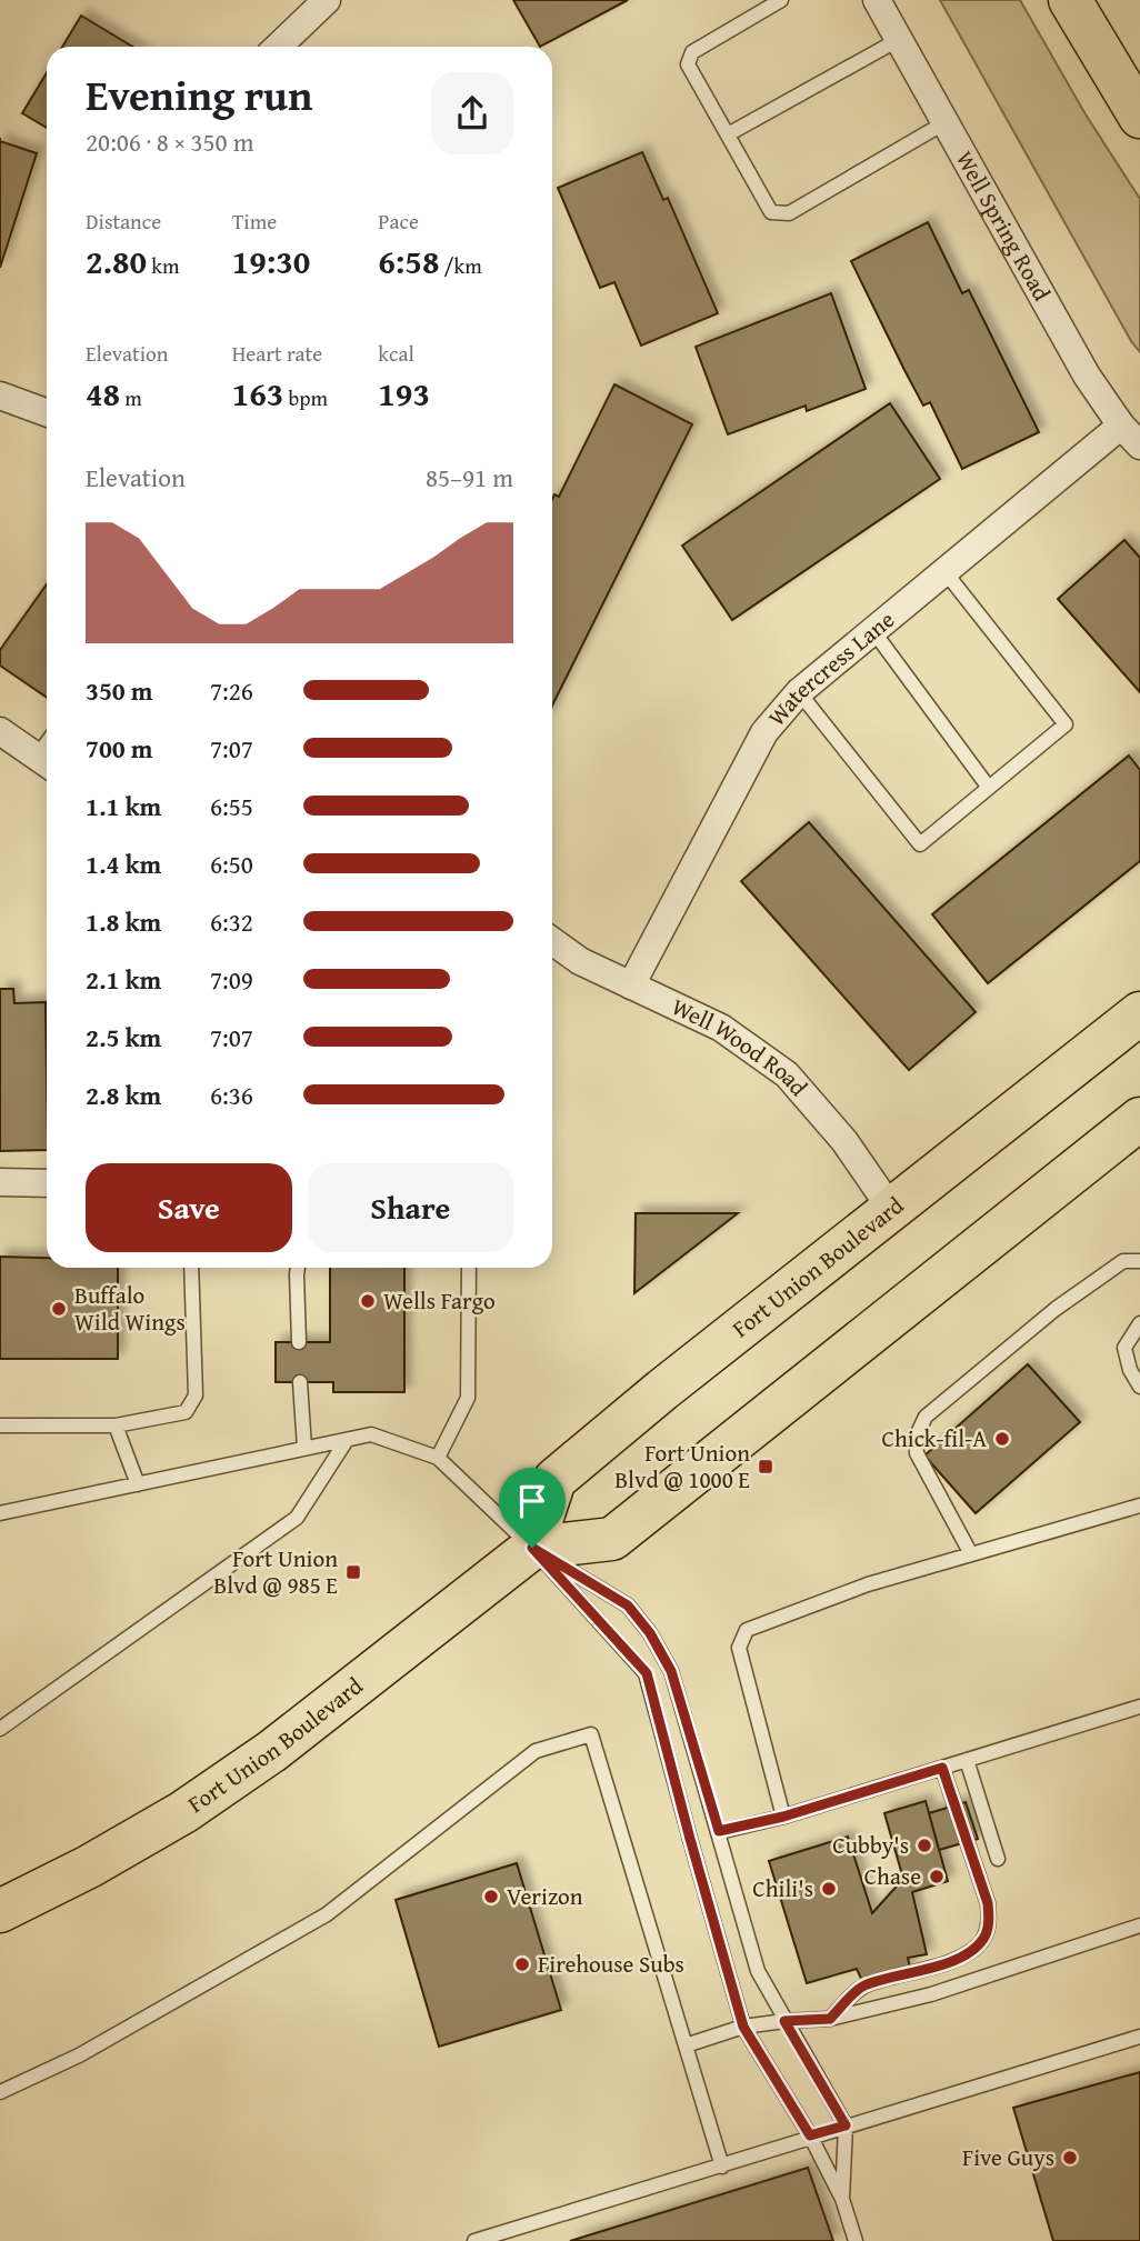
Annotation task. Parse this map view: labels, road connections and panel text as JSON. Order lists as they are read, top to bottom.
{
  "streets": {
    "main road": ["Fort Union Boulevard"],
    "street": ["Well Spring Road", "Watercress Lane", "Well Wood Road"]
  },
  "crossings": [
    ["Well Spring Road", "Watercress Lane"],
    ["Watercress Lane", "Well Wood Road"],
    ["Well Wood Road", "Fort Union Boulevard"]
  ],
  "places": {
    "other": [
      "Wells Fargo",
      "Buffalo Wild Wings",
      "Chick-fil-A",
      "Cubby's",
      "Chase",
      "Chili's",
      "Verizon",
      "Firehouse Subs",
      "Five Guys"
    ],
    "transit": ["Fort Union Blvd @ 1000 E", "Fort Union Blvd @ 985 E"]
  },
  "page": {
    "heading": ["Evening run", "20:06 · 8 × 350 m"],
    "stats": [
      ["Distance", "2.80 km"],
      ["Time", "19:30"],
      ["Pace", "6:58 /km"],
      ["Elevation", "48 m"],
      ["Heart rate", "163 bpm"],
      ["kcal", "193"]
    ],
    "chart": ["Elevation", "85–91 m"],
    "list": [
      {
        "name": "350 m",
        "note": "7:26"
      },
      {
        "name": "700 m",
        "note": "7:07"
      },
      {
        "name": "1.1 km",
        "note": "6:55"
      },
      {
        "name": "1.4 km",
        "note": "6:50"
      },
      {
        "name": "1.8 km",
        "note": "6:32"
      },
      {
        "name": "2.1 km",
        "note": "7:09"
      },
      {
        "name": "2.5 km",
        "note": "7:07"
      },
      {
        "name": "2.8 km",
        "note": "6:36"
      }
    ],
    "buttons": ["Save", "Share"]
  }
}
